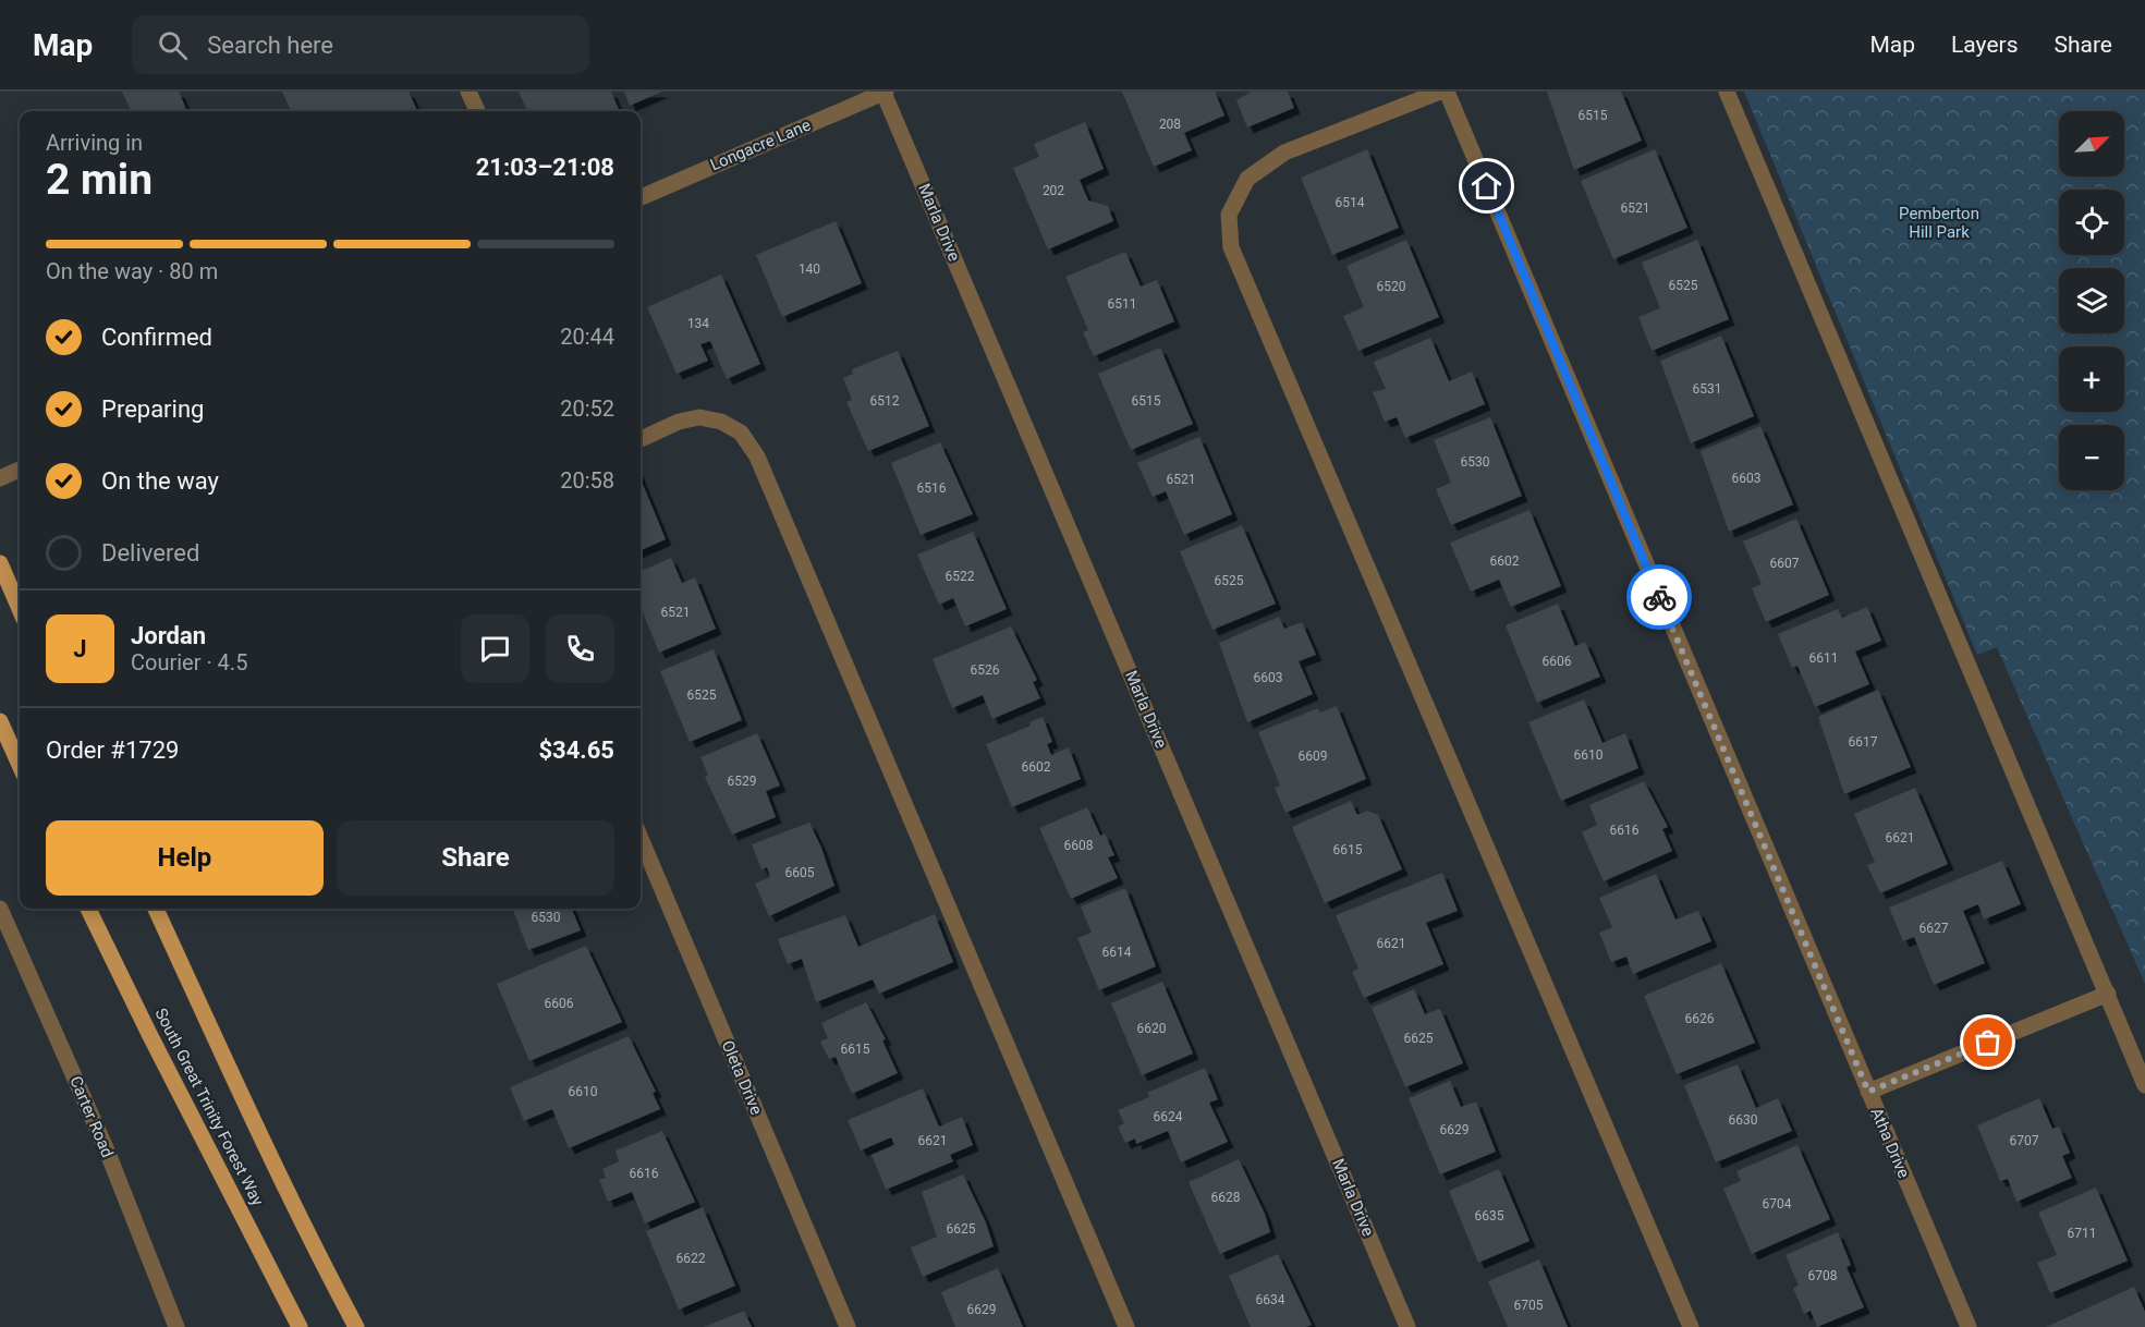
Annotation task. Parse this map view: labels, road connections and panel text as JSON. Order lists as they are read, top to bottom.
{
  "streets": {
    "main road": ["South Great Trinity Forest Way"],
    "street": [
      "Longacre Lane",
      "Marla Drive",
      "Oleta Drive",
      "Carter Road",
      "Atha Drive"
    ]
  },
  "crossings": [
    ["Longacre Lane", "Marla Drive"]
  ],
  "parks": ["Pemberton Hill Park"],
  "house_numbers": [
    "6515",
    "208",
    "202",
    "6514",
    "6521",
    "140",
    "6525",
    "6520",
    "6511",
    "134",
    "6531",
    "6512",
    "6515",
    "6530",
    "6603",
    "6521",
    "6516",
    "6602",
    "6607",
    "6522",
    "6525",
    "6521",
    "6611",
    "6606",
    "6526",
    "6603",
    "6525",
    "6617",
    "6610",
    "6609",
    "6602",
    "6529",
    "6616",
    "6621",
    "6608",
    "6615",
    "6605",
    "6530",
    "6627",
    "6621",
    "6614",
    "6606",
    "6626",
    "6620",
    "6625",
    "6615",
    "6610",
    "6624",
    "6630",
    "6629",
    "6621",
    "6707",
    "6616",
    "6628",
    "6704",
    "6635",
    "6625",
    "6711",
    "6622",
    "6708",
    "6634",
    "6705",
    "6629"
  ],
  "north": "top right",
  "page": {
    "header": "Map",
    "search": "Search here",
    "nav": ["Map", "Layers", "Share"],
    "map_buttons": ["+", "−"],
    "heading": ["2 min", "Arriving in", "21:03–21:08"],
    "panel": [
      "Jordan",
      "Courier · 4.5",
      "Order #1729",
      "$34.65"
    ],
    "bar": "On the way · 80 m",
    "list": [
      ["Confirmed", "20:44"],
      ["Preparing", "20:52"],
      ["On the way", "20:58"],
      "Delivered"
    ],
    "round": "J",
    "buttons": ["Help", "Share"]
  }
}
